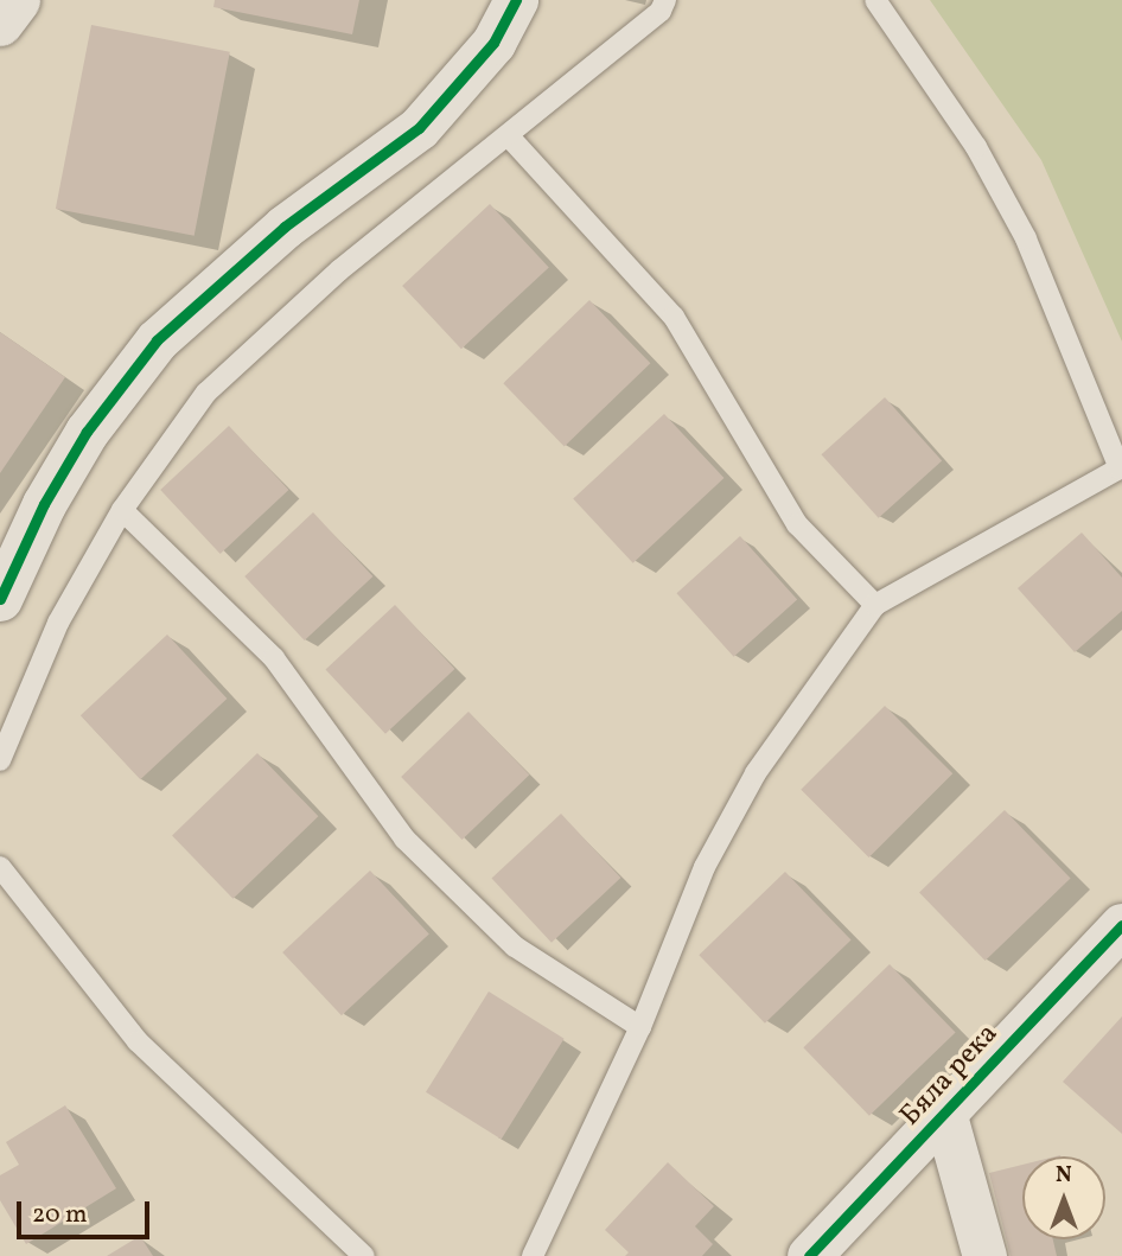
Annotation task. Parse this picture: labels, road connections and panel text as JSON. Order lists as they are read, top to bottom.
{
  "streets": {
    "street": ["Бяла река"]
  },
  "scale_bar": "20 m",
  "north": "top"
}
